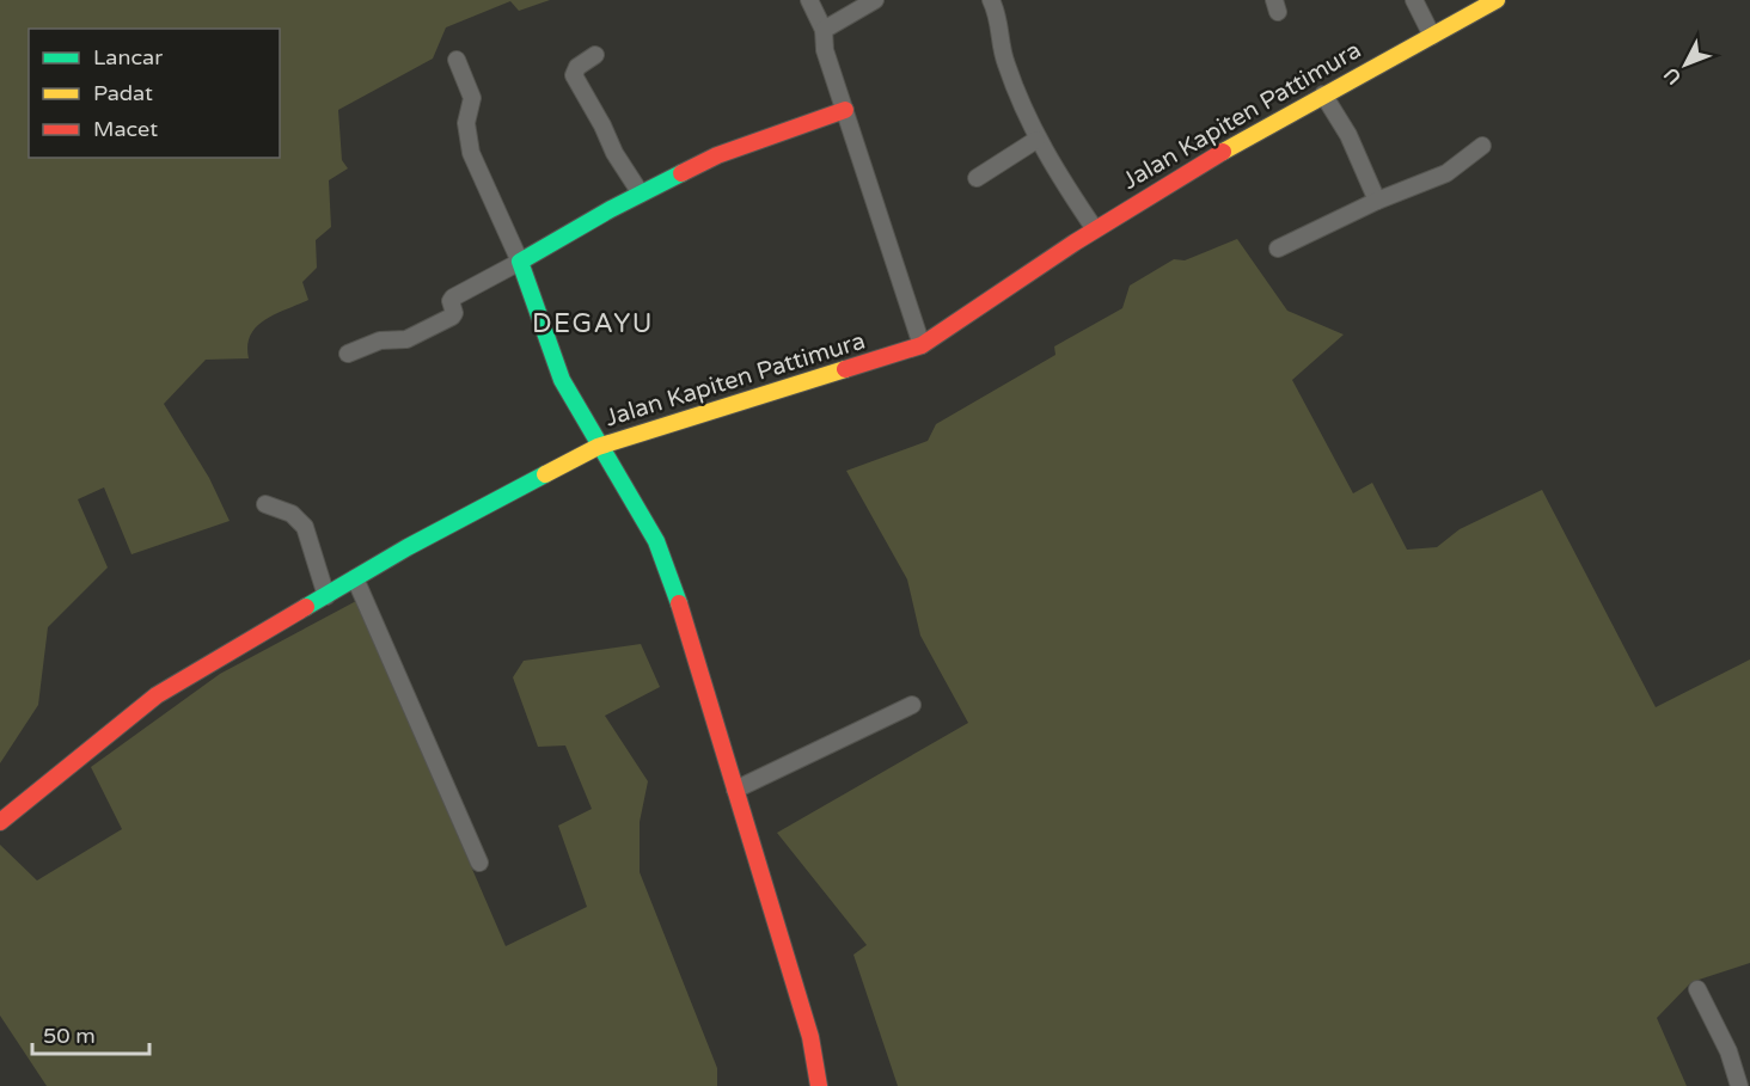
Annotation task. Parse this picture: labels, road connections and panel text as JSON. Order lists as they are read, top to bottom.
{
  "streets": {
    "street": ["Jalan Kapiten Pattimura"]
  },
  "districts": ["DEGAYU"],
  "legend": ["Lancar", "Padat", "Macet"],
  "scale_bar": "50 m",
  "north": "bottom left"
}
